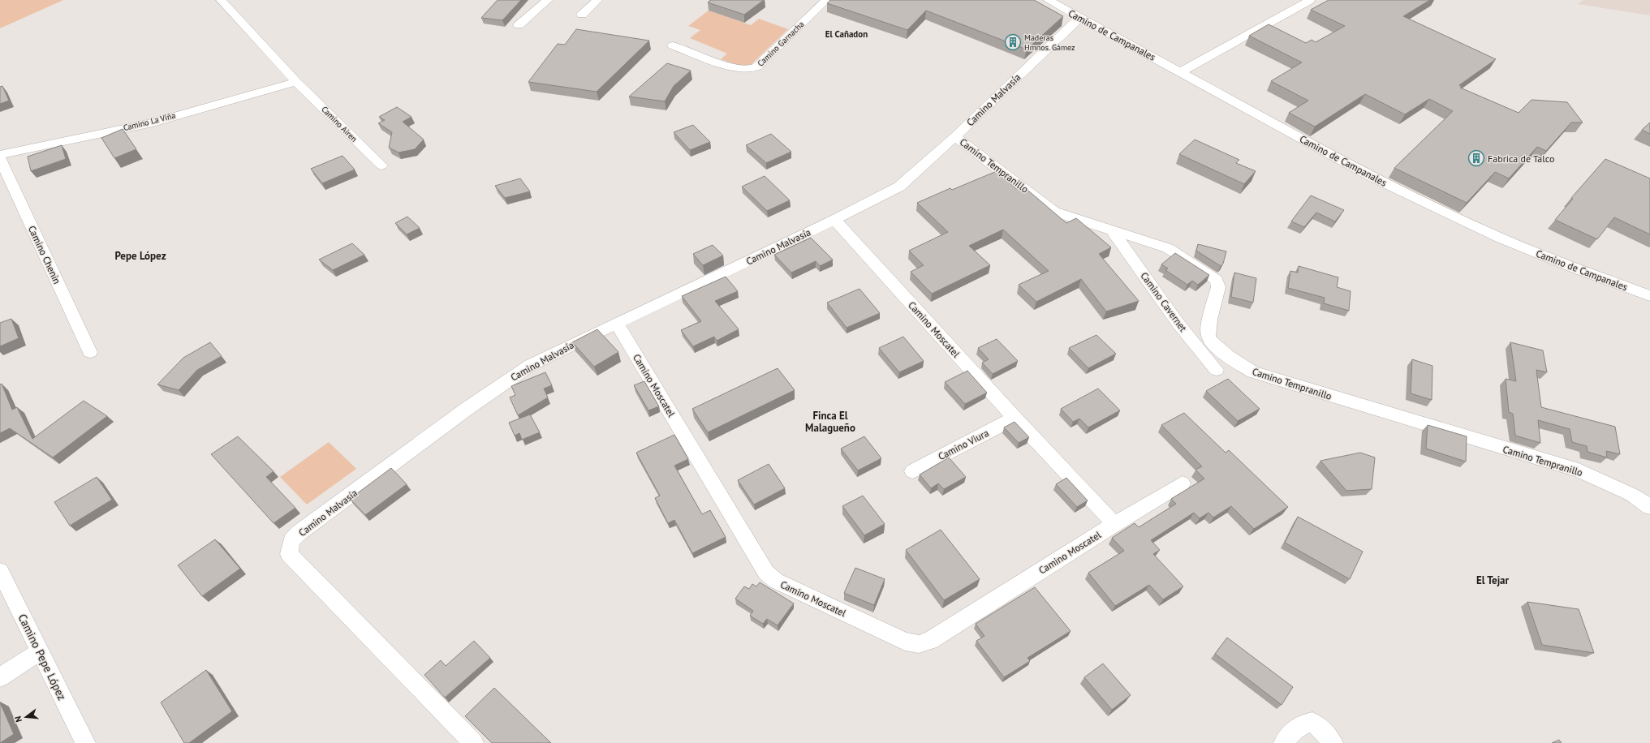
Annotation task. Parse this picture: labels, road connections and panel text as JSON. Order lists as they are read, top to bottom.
{
  "streets": {
    "street": [
      "Camino de Campanales",
      "Camino Garnacha",
      "Camino Malvasía",
      "Camino La Viña",
      "Camino Airen",
      "Camino Tempranillo",
      "Camino Chenin",
      "Camino Cavernet",
      "Camino Moscatel",
      "Camino Viura",
      "Camino Pepe López"
    ]
  },
  "crossings": [
    ["Camino de Campanales", "Camino Malvasía"],
    ["Camino Malvasía", "Camino Tempranillo"],
    ["Camino Malvasía", "Camino Moscatel"],
    ["Camino La Viña", "Camino Airen"],
    ["Camino Tempranillo", "Camino Cavernet"],
    ["Camino Moscatel", "Camino Viura"]
  ],
  "districts": [
    "El Cañadon",
    "Pepe López",
    "Finca El Malagueño",
    "El Tejar"
  ],
  "places": {
    "building": ["Maderas Hmnos. Gámez", "Fabrica de Talco"]
  },
  "north": "left"
}
